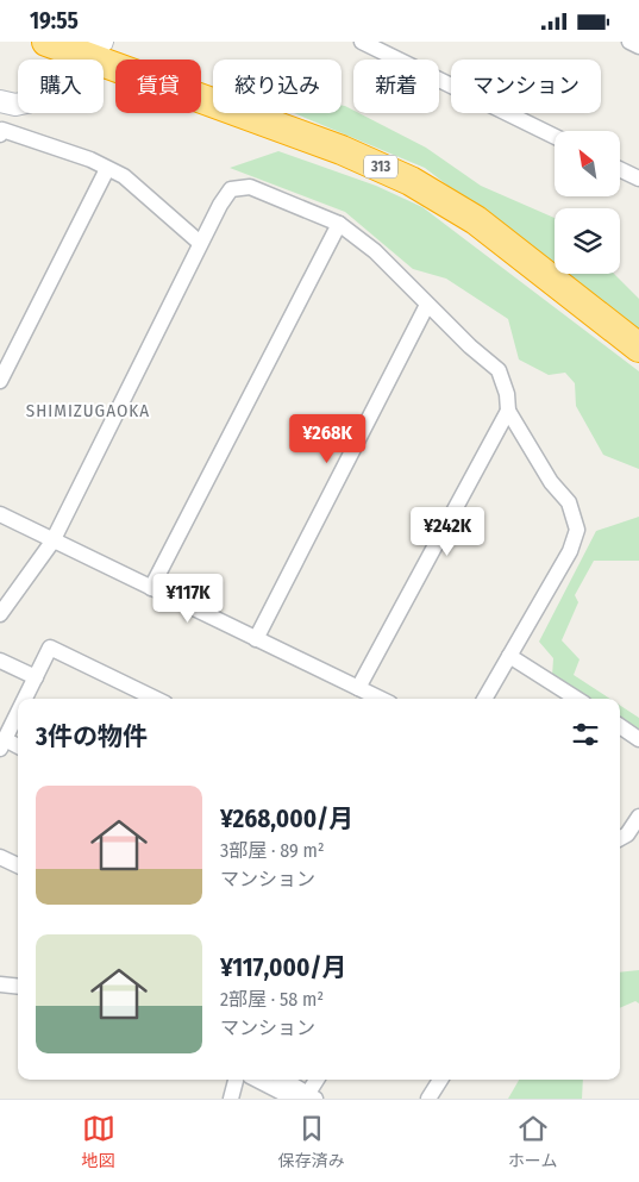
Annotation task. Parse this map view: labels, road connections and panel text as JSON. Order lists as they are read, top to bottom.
{
  "streets": {
    "highway": ["313"]
  },
  "districts": ["SHIMIZUGAOKA"],
  "north": "top left",
  "page": {
    "status": "19:55",
    "chip": [
      "購入",
      "賃貸",
      "絞り込み",
      "新着",
      "マンション"
    ],
    "price": ["¥268K", "¥242K", "¥117K"],
    "heading": "3件の物件",
    "list": [
      {
        "name": "¥268,000/月",
        "note": "3部屋 · 89 m² · マンション"
      },
      {
        "name": "¥117,000/月",
        "note": "2部屋 · 58 m² · マンション"
      }
    ],
    "tabs": ["地図", "保存済み", "ホーム"]
  }
}
